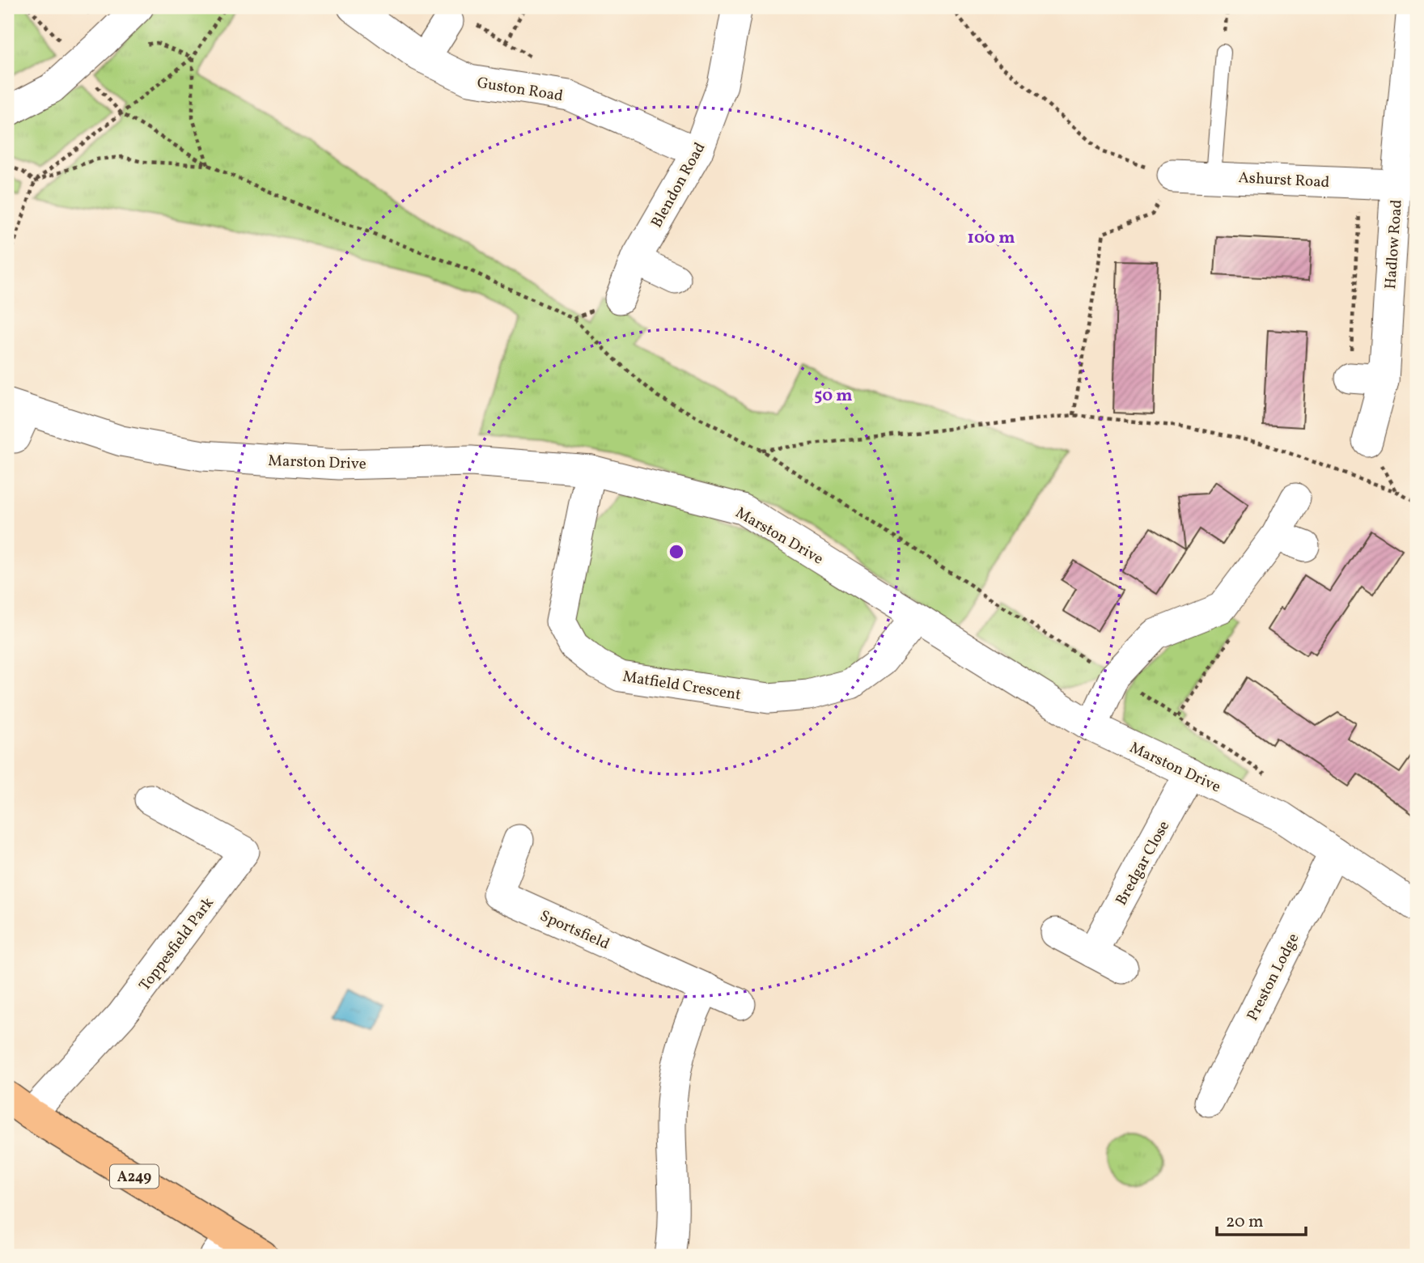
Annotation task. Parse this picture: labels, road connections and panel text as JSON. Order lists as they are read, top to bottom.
{
  "streets": {
    "highway": ["A249"],
    "street": [
      "Guston Road",
      "Ashurst Road",
      "Blendon Road",
      "Hadlow Road",
      "Marston Drive",
      "Matfield Crescent",
      "Bredgar Close",
      "Sportsfield",
      "Toppesfield Park",
      "Preston Lodge"
    ]
  },
  "crossings": [
    ["Guston Road", "Blendon Road"],
    ["Ashurst Road", "Hadlow Road"],
    ["Marston Drive", "Matfield Crescent"],
    ["Marston Drive", "Bredgar Close"],
    ["Marston Drive", "Preston Lodge"],
    ["Toppesfield Park", "A249"]
  ],
  "scale_bar": "20 m",
  "rings": ["100 m", "50 m"]
}
